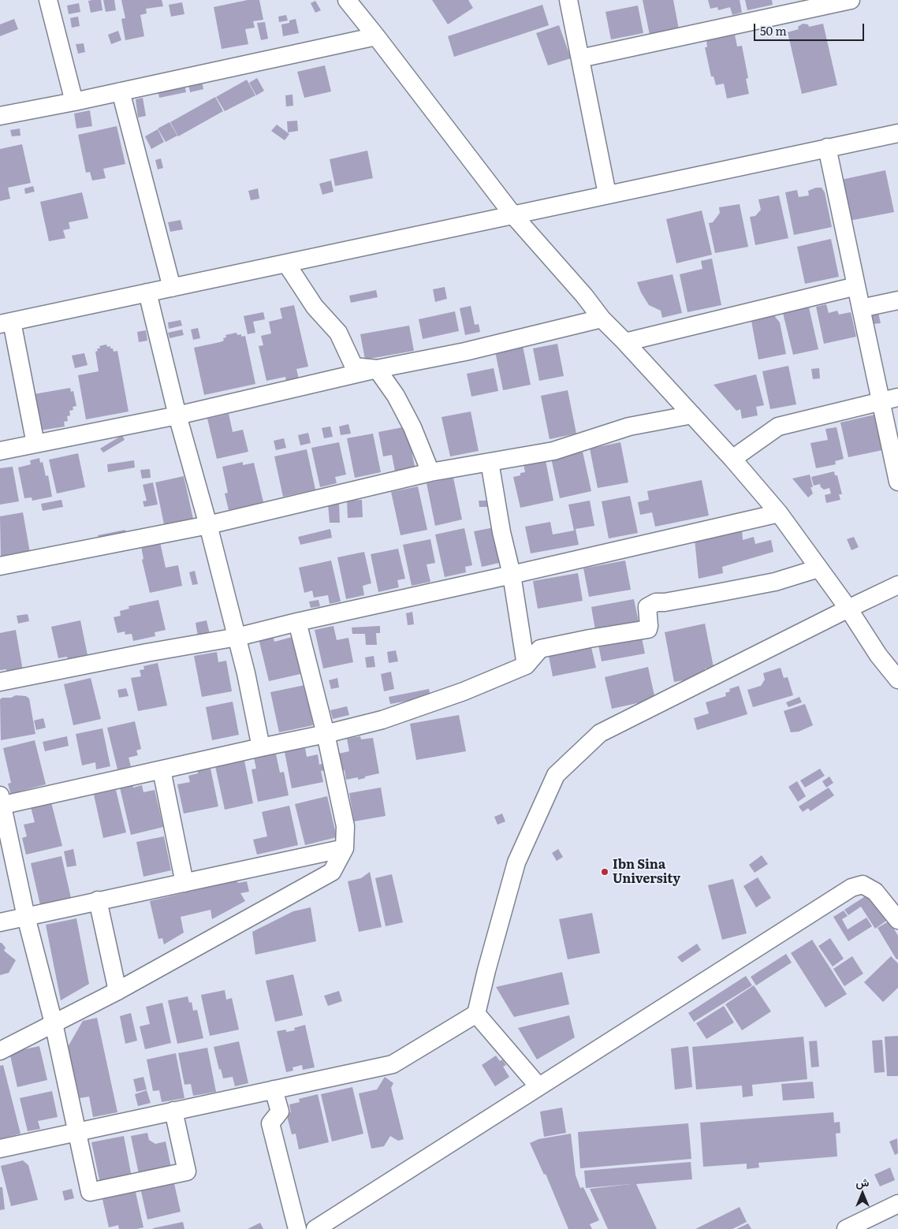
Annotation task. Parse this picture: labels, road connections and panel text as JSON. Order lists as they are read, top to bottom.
{
  "places": ["Ibn Sina University"],
  "scale_bar": "50 m",
  "north": "top"
}
